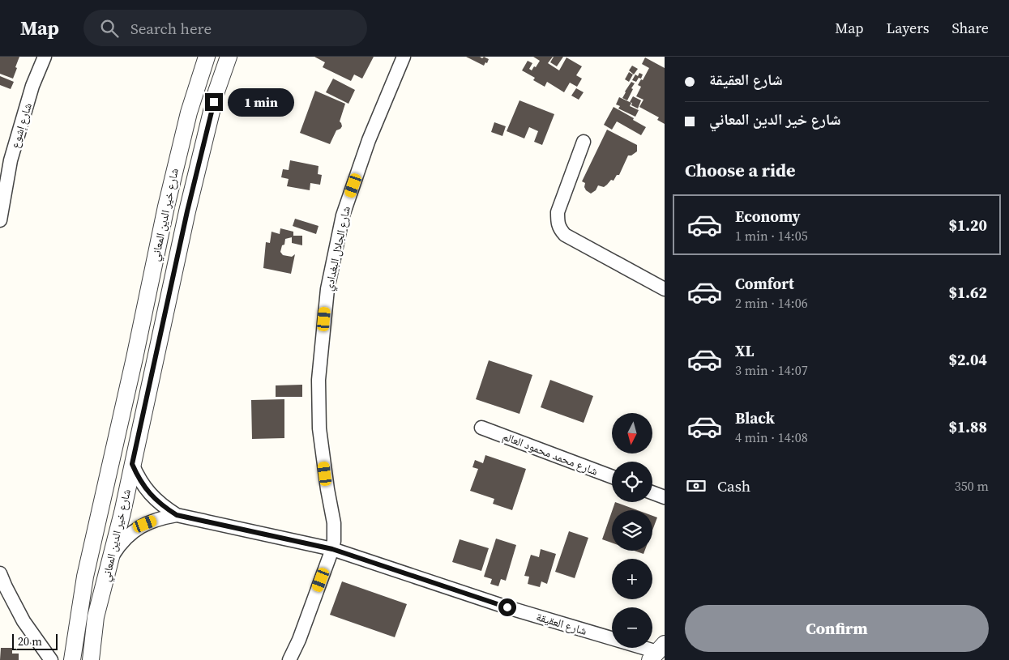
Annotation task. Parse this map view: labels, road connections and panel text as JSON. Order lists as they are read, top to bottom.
{
  "streets": {
    "street": [
      "شارع إشوع",
      "شارع خير الدين المعاني",
      "شارع الجلال البغدادي",
      "شارع محمد محمود العالم",
      "شارع العقيقة"
    ]
  },
  "crossings": [
    ["شارع خير الدين المعاني", "شارع العقيقة"],
    ["شارع الجلال البغدادي", "شارع العقيقة"]
  ],
  "scale_bar": "20 m",
  "north": "bottom",
  "page": {
    "header": "Map",
    "search": "Search here",
    "nav": ["Map", "Layers", "Share"],
    "banner": ["شارع العقيقة", "شارع خير الدين المعاني"],
    "bubble": "1 min",
    "heading": "Choose a ride",
    "list": [
      {
        "name": "Economy",
        "note": "1 min · 14:05",
        "value": "$1.20"
      },
      {
        "name": "Comfort",
        "note": "2 min · 14:06",
        "value": "$1.62"
      },
      {
        "name": "XL",
        "note": "3 min · 14:07",
        "value": "$2.04"
      },
      {
        "name": "Black",
        "note": "4 min · 14:08",
        "value": "$1.88"
      }
    ],
    "map_buttons": ["+", "−"],
    "pay": ["Cash", "350 m"],
    "buttons": "Confirm",
    "scale": "20 m"
  }
}
